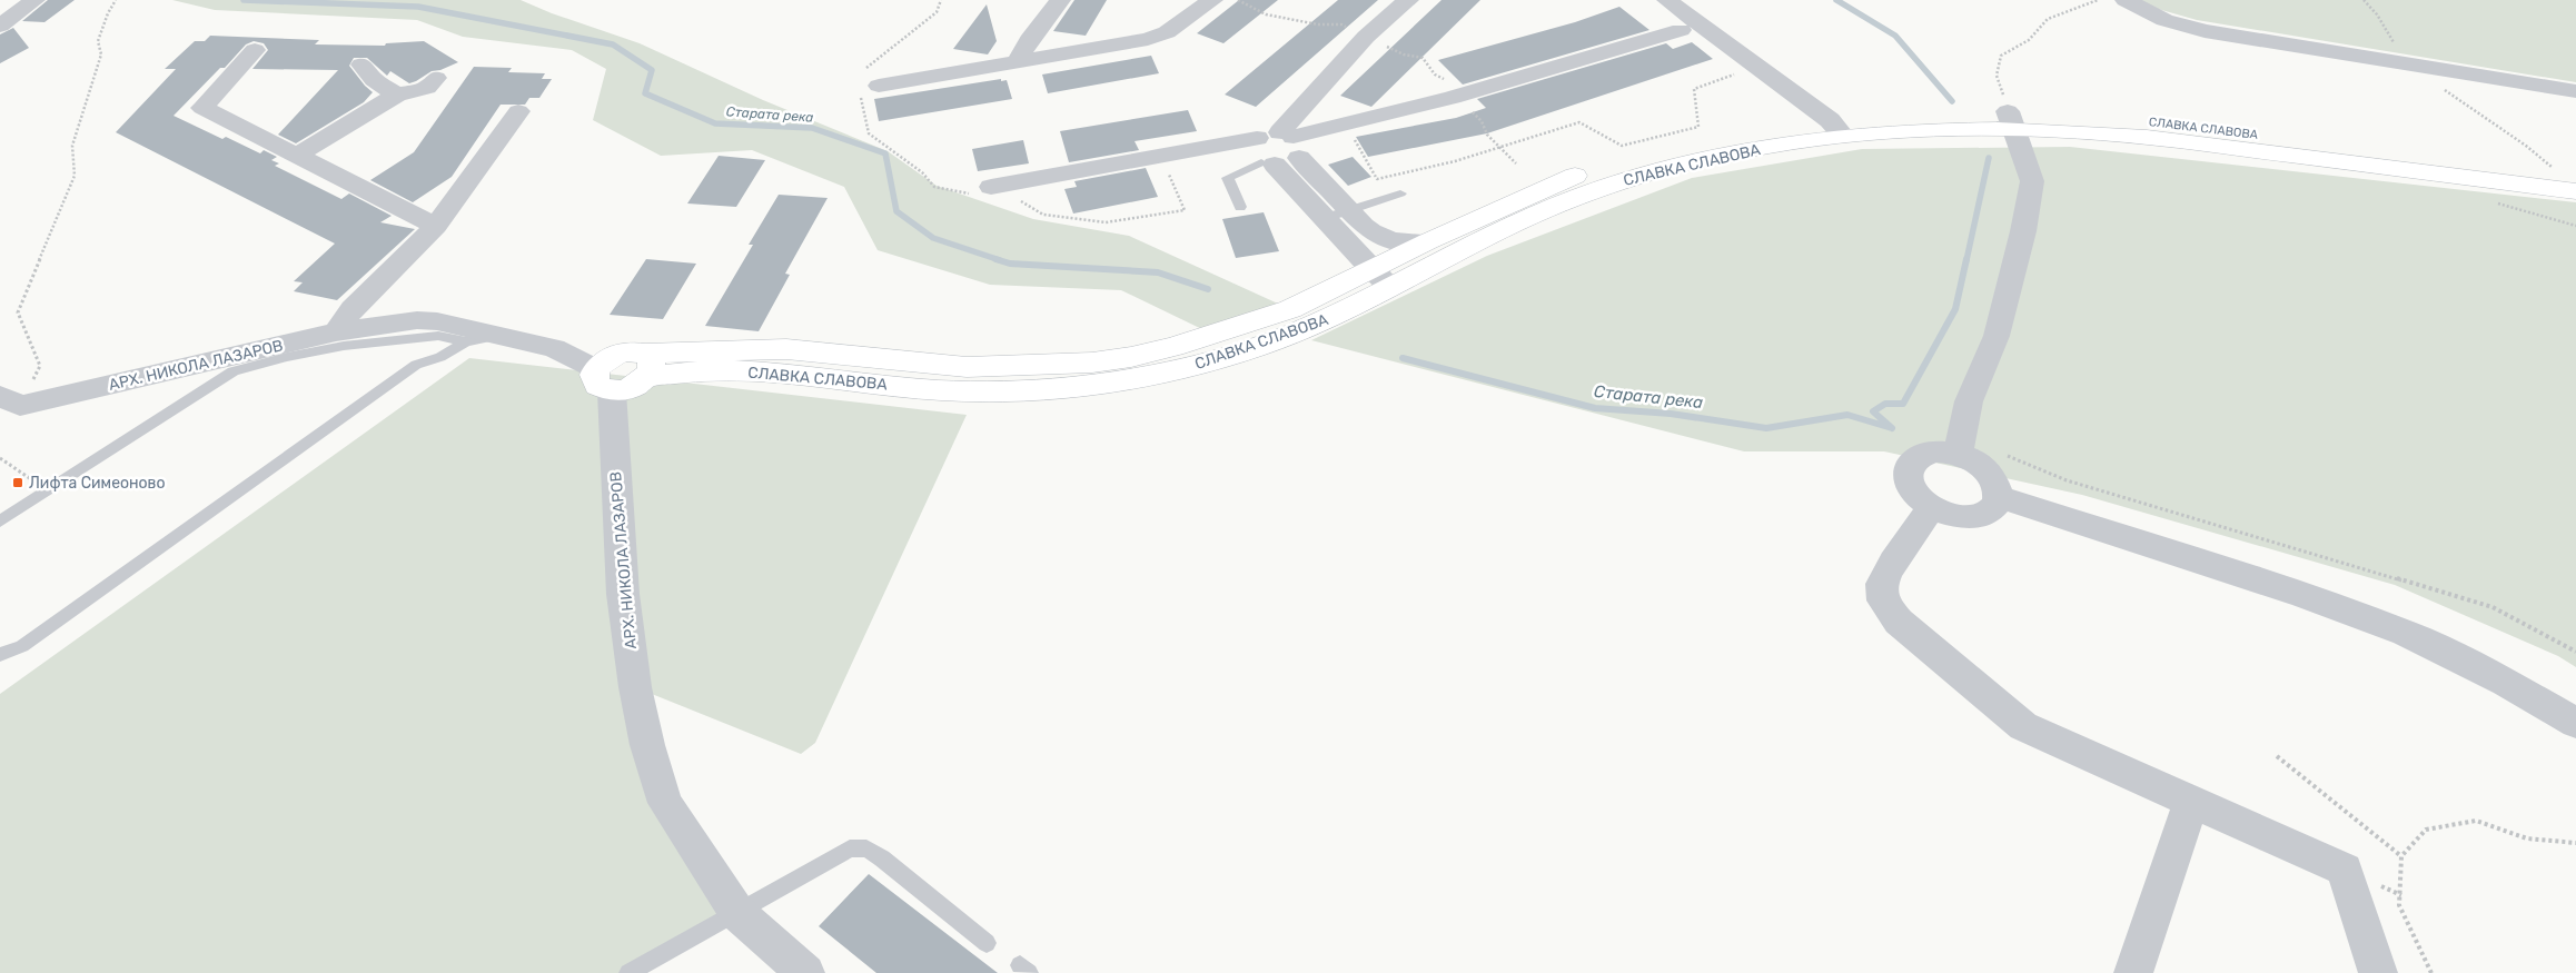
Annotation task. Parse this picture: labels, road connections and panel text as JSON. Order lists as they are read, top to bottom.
{
  "streets": {
    "street": ["СЛАВКА СЛАВОВА", "АРХ. НИКОЛА ЛАЗАРОВ"]
  },
  "crossings": [
    ["СЛАВКА СЛАВОВА", "АРХ. НИКОЛА ЛАЗАРОВ"]
  ],
  "water": ["Старата река"],
  "places": {
    "transit": ["Лифта Симеоново"]
  }
}
